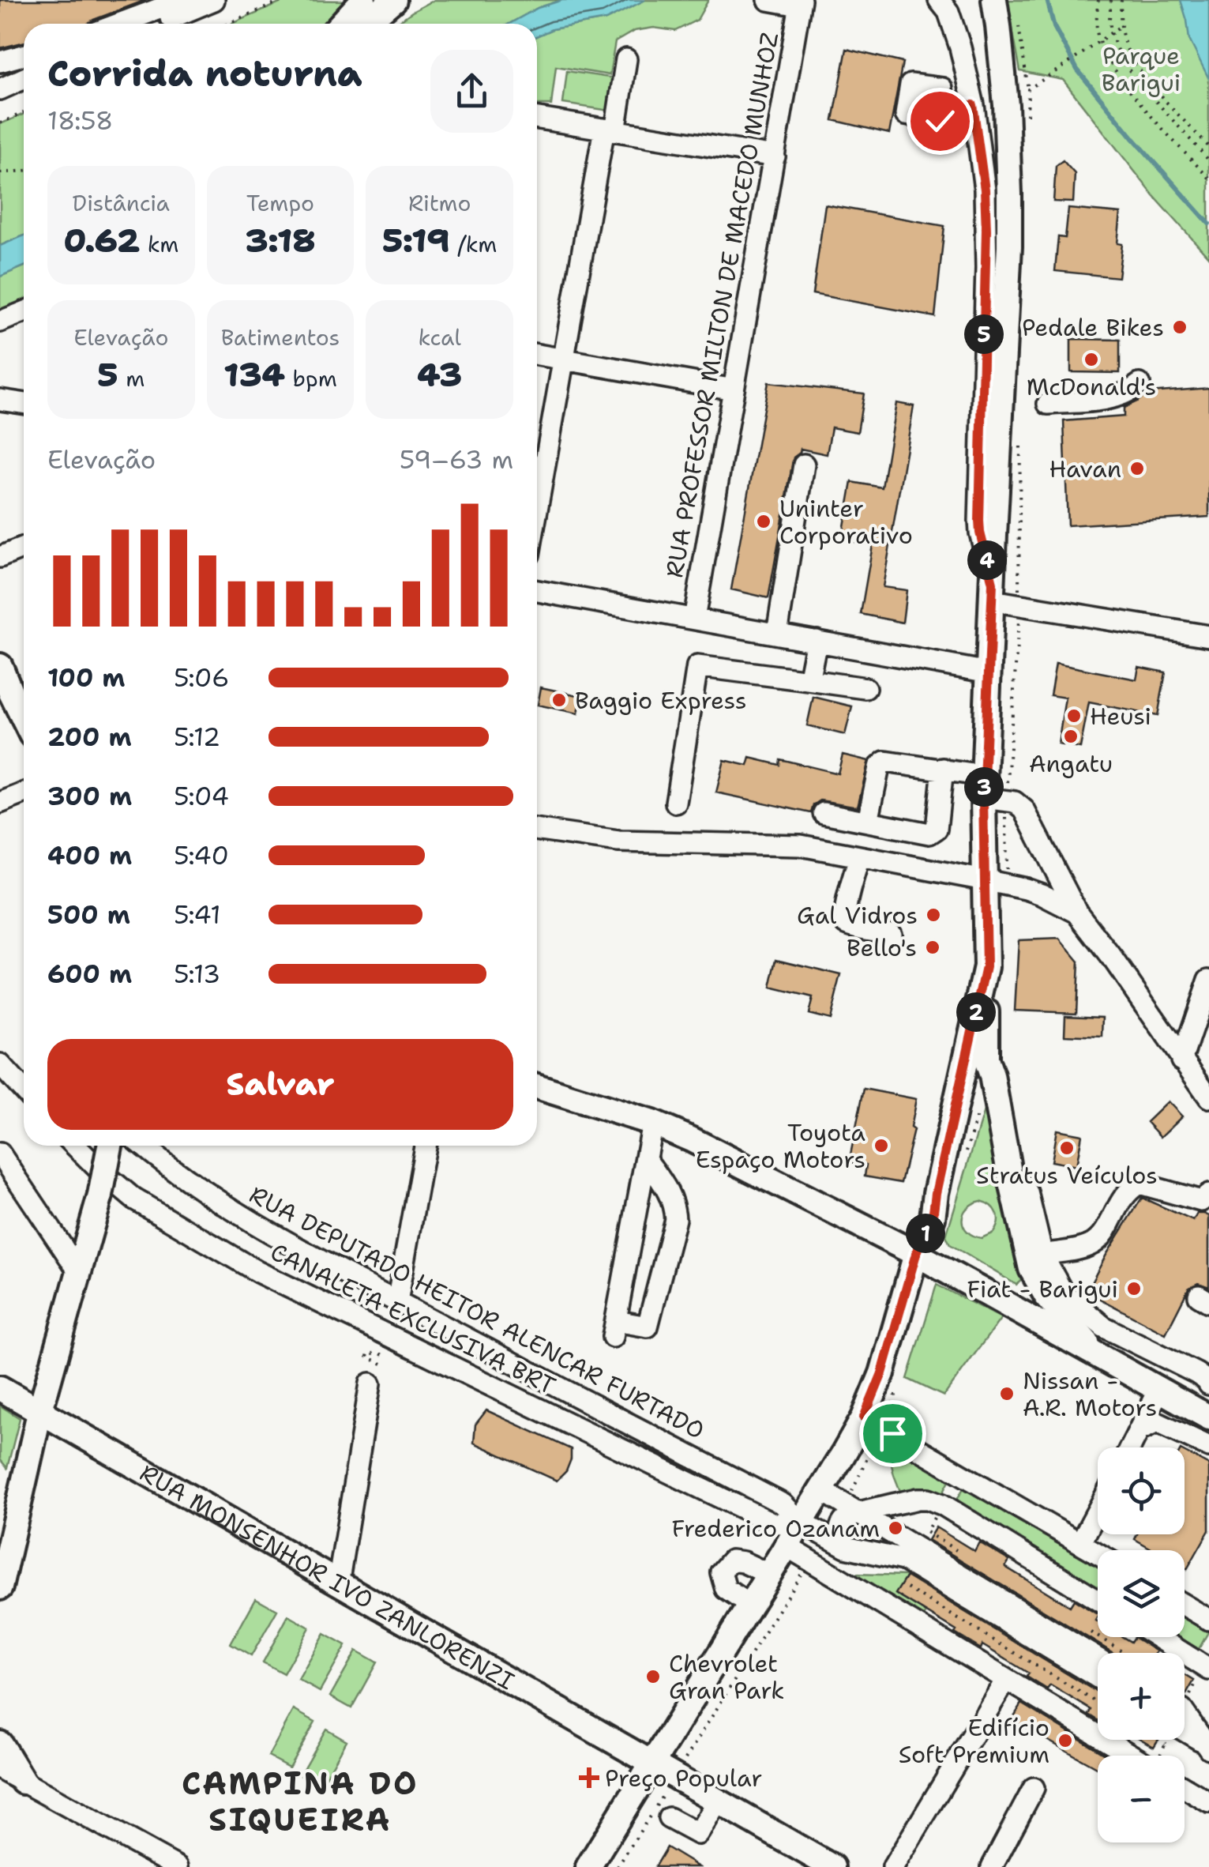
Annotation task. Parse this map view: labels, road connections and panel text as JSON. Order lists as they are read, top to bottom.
{
  "streets": {
    "main road": ["RUA MONSENHOR IVO ZANLORENZI"],
    "street": ["RUA PROFESSOR MILTON DE MACEDO MUNHOZ", "RUA DEPUTADO HEITOR ALENCAR FURTADO", "CANALETA EXCLUSIVA BRT"]
  },
  "crossings": [
    ["RUA DEPUTADO HEITOR ALENCAR FURTADO", "CANALETA EXCLUSIVA BRT"]
  ],
  "districts": ["CAMPINA DO SIQUEIRA"],
  "parks": ["Parque Barigui"],
  "places": {
    "other": [
      "Pedale Bikes",
      "McDonald's",
      "Havan",
      "Uninter Corporativo",
      "Baggio Express",
      "Heusi",
      "Angatu",
      "Gal Vidros",
      "Bello's",
      "Toyota Espaço Motors",
      "Stratus Veículos",
      "Fiat - Barigui",
      "Nissan - A.R. Motors",
      "Frederico Ozanam",
      "Chevrolet Gran Park",
      "Edifício Soft Premium"
    ],
    "health": ["Preço Popular"]
  },
  "page": {
    "heading": ["Corrida noturna", "18:58"],
    "stats": [
      ["Distância", "0.62 km"],
      ["Tempo", "3:18"],
      ["Ritmo", "5:19 /km"],
      ["Elevação", "5 m"],
      ["Batimentos", "134 bpm"],
      ["kcal", "43"]
    ],
    "pins": [
      "5",
      "4",
      "3",
      "2",
      "1"
    ],
    "chart": ["Elevação", "59–63 m"],
    "list": [
      {
        "name": "100 m",
        "note": "5:06"
      },
      {
        "name": "200 m",
        "note": "5:12"
      },
      {
        "name": "300 m",
        "note": "5:04"
      },
      {
        "name": "400 m",
        "note": "5:40"
      },
      {
        "name": "500 m",
        "note": "5:41"
      },
      {
        "name": "600 m",
        "note": "5:13"
      }
    ],
    "buttons": "Salvar",
    "map_buttons": ["+", "−"]
  }
}
